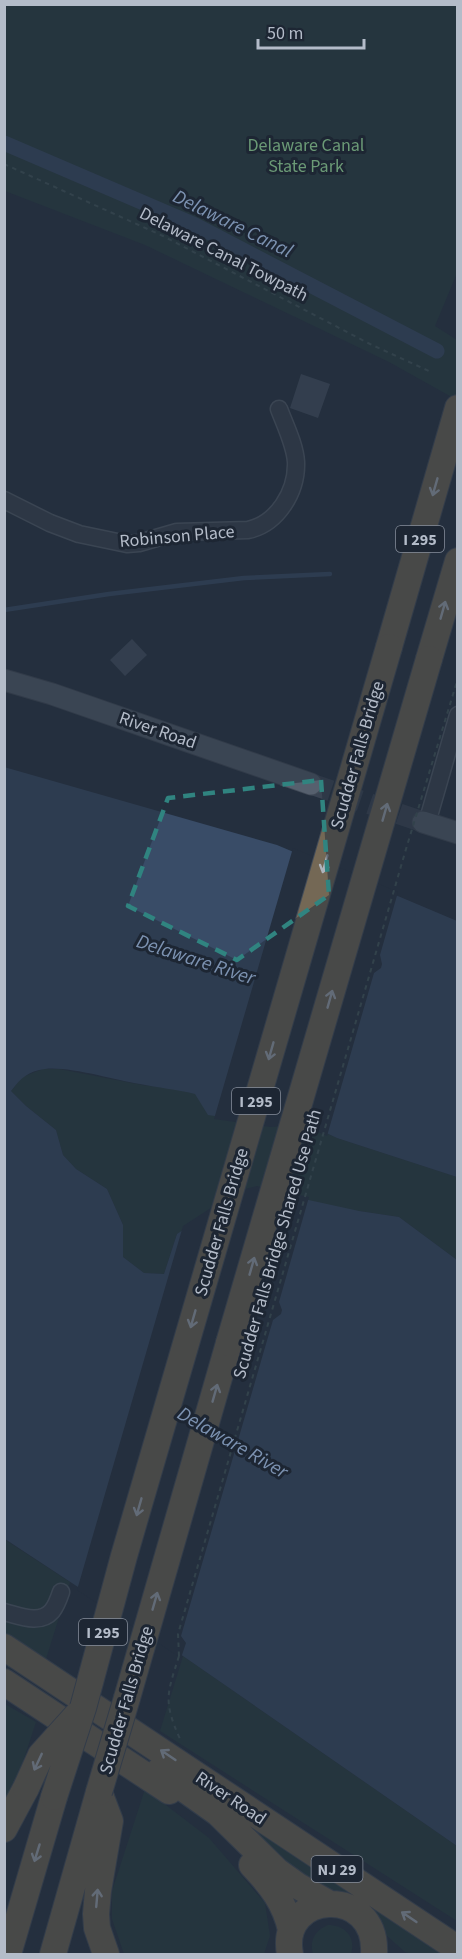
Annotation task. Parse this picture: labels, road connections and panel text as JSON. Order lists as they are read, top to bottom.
{
  "streets": {
    "highway": [
      "I 295",
      "River Road",
      "Scudder Falls Bridge",
      "NJ 29"
    ],
    "street": ["Robinson Place"],
    "path": ["Delaware Canal Towpath", "Scudder Falls Bridge Shared Use Path"]
  },
  "crossings": [
    ["I 295", "Scudder Falls Bridge"]
  ],
  "one_way": ["River Road"],
  "water": ["Delaware Canal", "Delaware River"],
  "parks": ["Delaware Canal State Park"],
  "scale_bar": "50 m"
}
